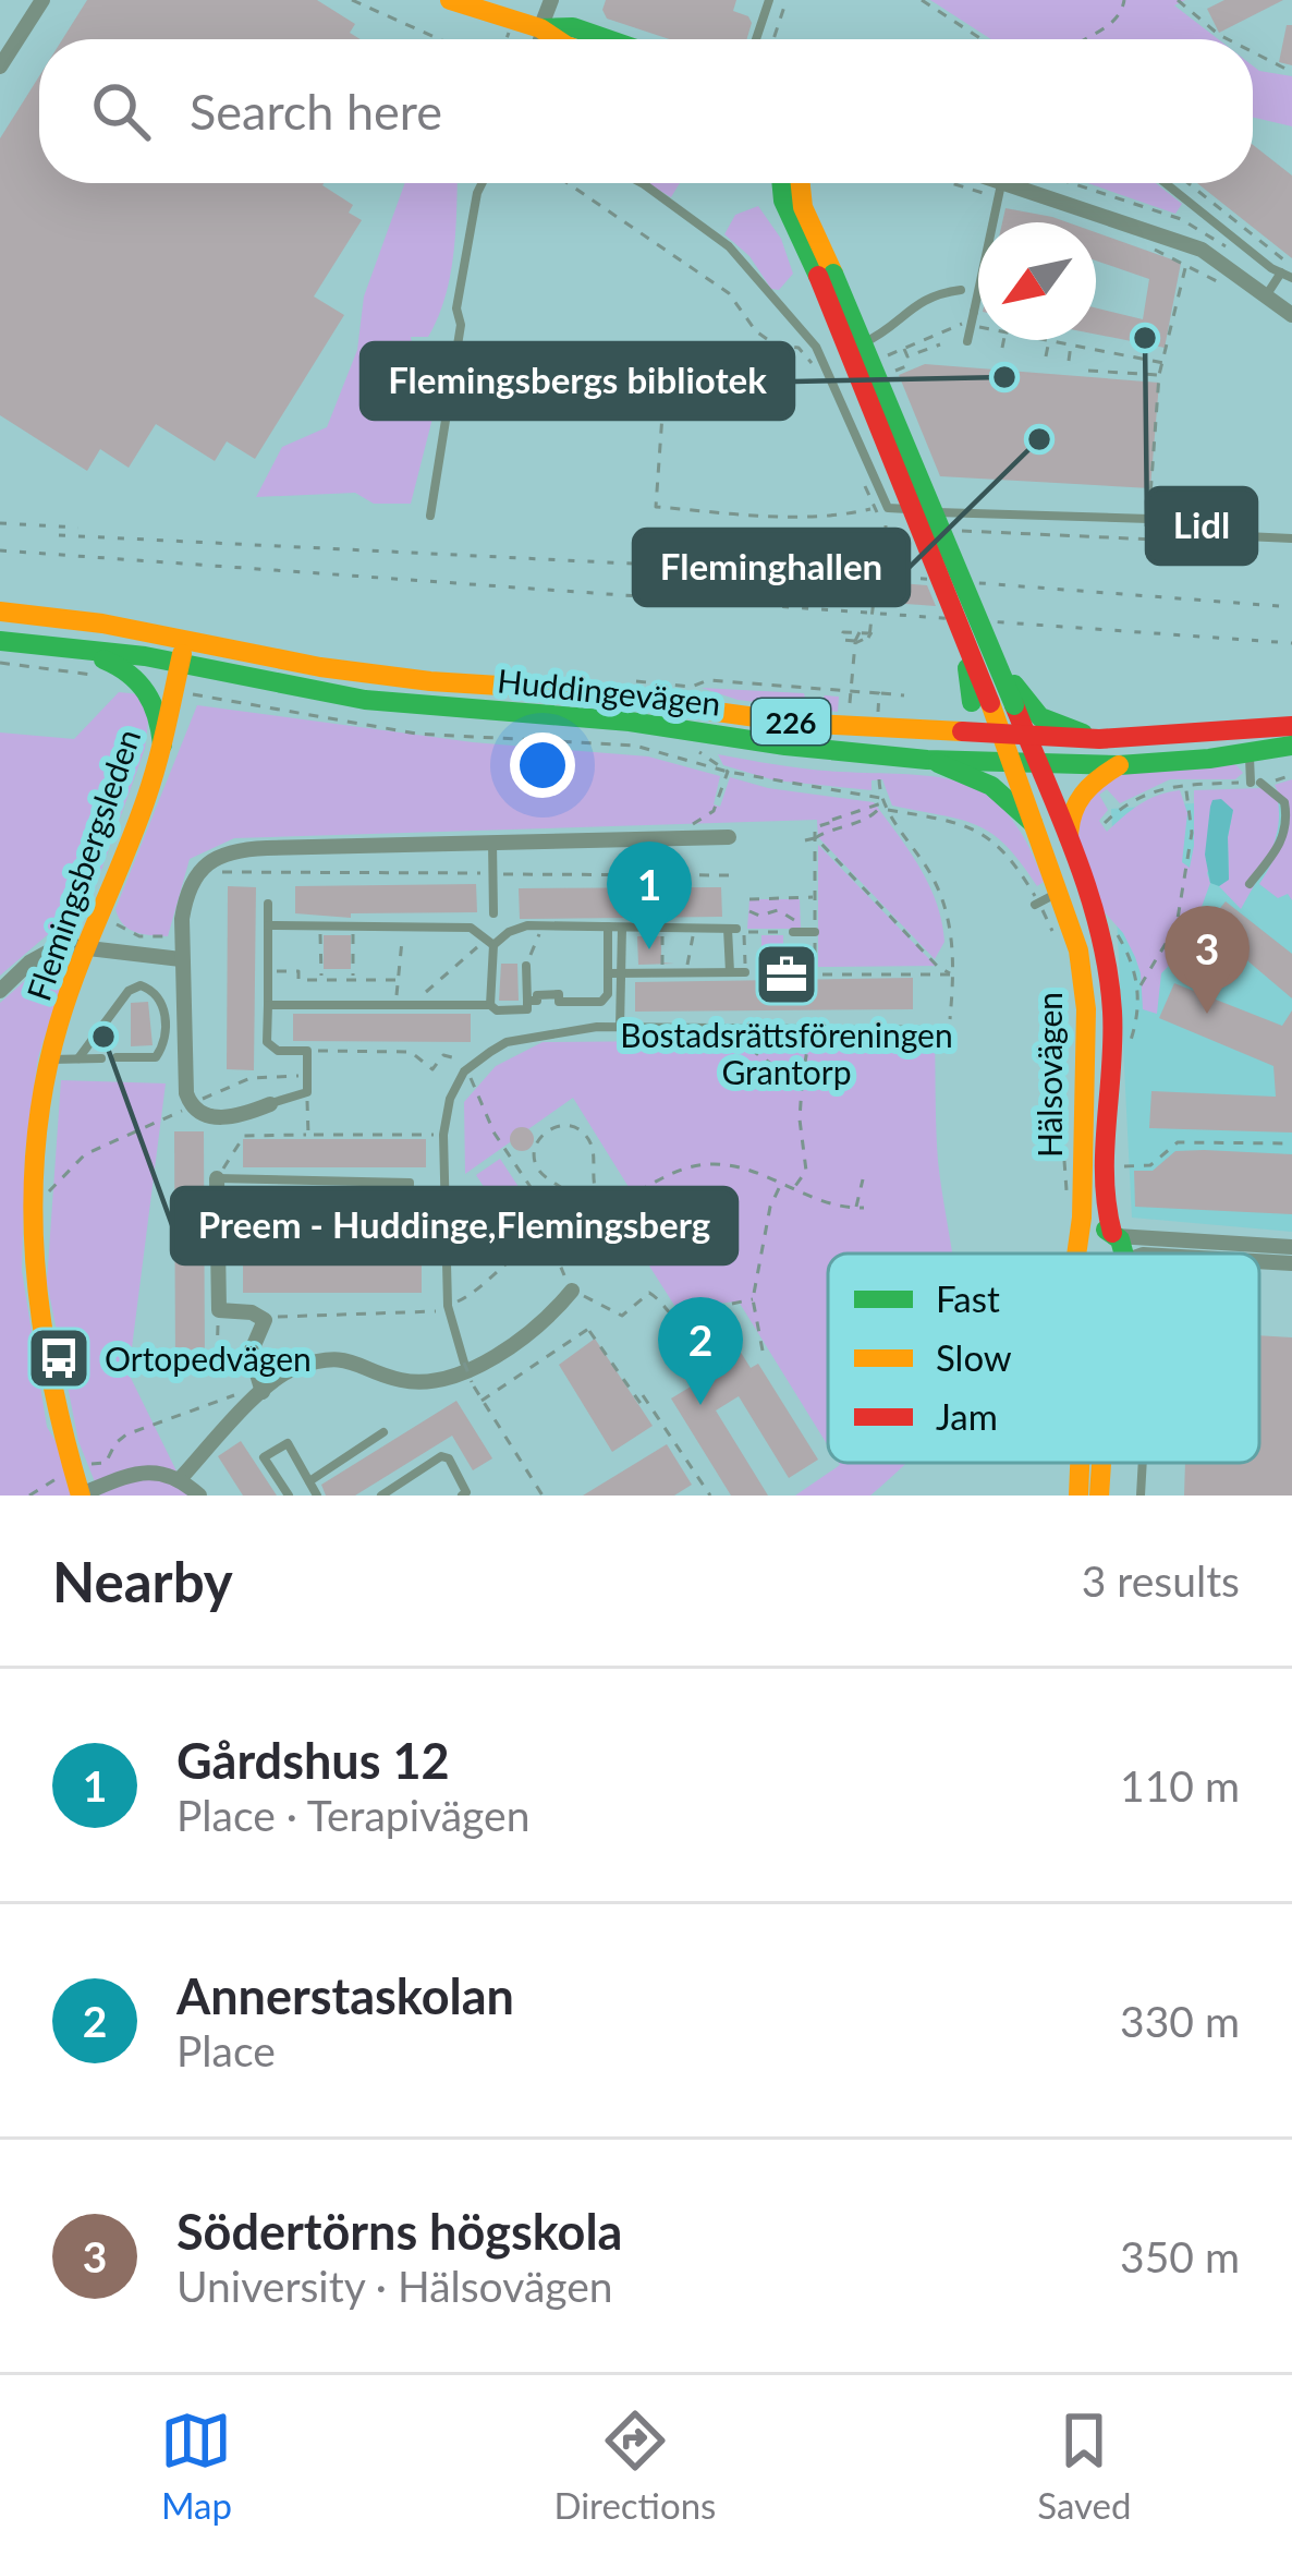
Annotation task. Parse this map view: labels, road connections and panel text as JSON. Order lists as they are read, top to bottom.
{
  "streets": {
    "street": [
      "Huddingevägen",
      "226",
      "Flemingsbergsleden",
      "Hälsovägen"
    ]
  },
  "crossings": [
    ["Huddingevägen", "Flemingsbergsleden"],
    ["Huddingevägen", "Hälsovägen"]
  ],
  "places": {
    "other": [
      "Lidl",
      "Flemingsbergs bibliotek",
      "Fleminghallen",
      "Preem - Huddinge,Flemingsberg"
    ],
    "office": ["Bostadsrättsföreningen Grantorp"],
    "bus stop": ["Ortopedvägen"]
  },
  "legend": ["Fast", "Slow", "Jam"],
  "north": "bottom left",
  "page": {
    "search": "Search here",
    "pins": ["1", "3", "2"],
    "heading": ["Nearby", "3 results"],
    "list": [
      {
        "mark": "1",
        "name": "Gårdshus 12",
        "note": "Place · Terapivägen",
        "value": "110 m"
      },
      {
        "mark": "2",
        "name": "Annerstaskolan",
        "note": "Place",
        "value": "330 m"
      },
      {
        "mark": "3",
        "name": "Södertörns högskola",
        "note": "University · Hälsovägen",
        "value": "350 m"
      }
    ],
    "nav": ["Map", "Directions", "Saved"]
  }
}
